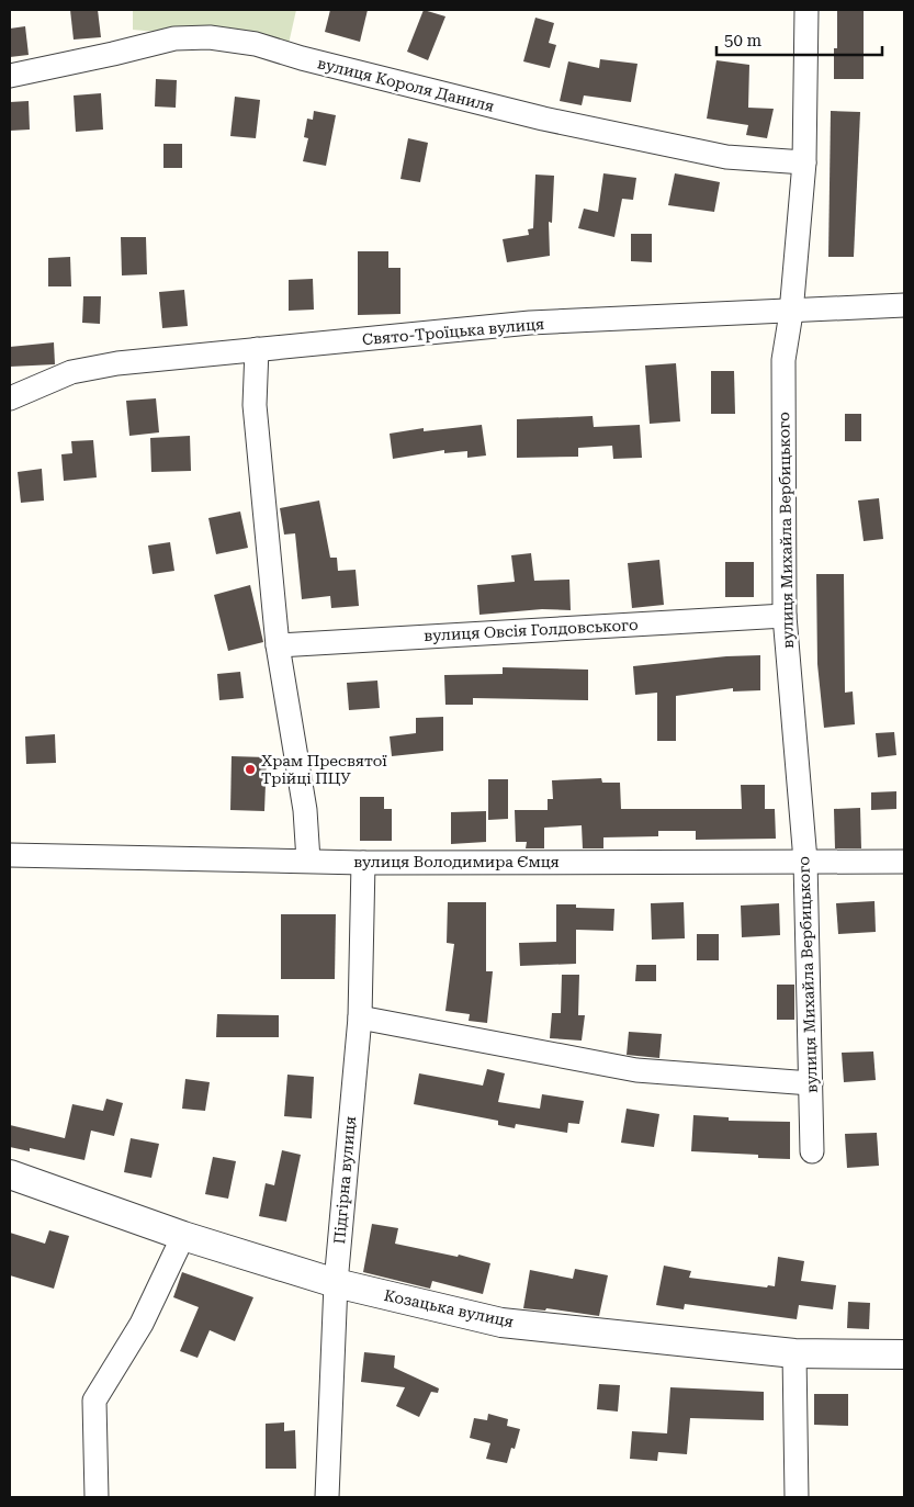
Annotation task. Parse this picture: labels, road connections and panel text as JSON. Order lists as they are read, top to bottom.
{
  "streets": {
    "street": [
      "вулиця Короля Даниля",
      "Свято-Троїцька вулиця",
      "вулиця Михайла Вербицького",
      "вулиця Овсія Голдовського",
      "вулиця Володимира Ємця",
      "Підгірна вулиця",
      "Козацька вулиця"
    ]
  },
  "crossings": [
    ["вулиця Короля Даниля", "вулиця Михайла Вербицького"],
    ["Свято-Троїцька вулиця", "вулиця Михайла Вербицького"],
    ["вулиця Михайла Вербицького", "вулиця Овсія Голдовського"],
    ["вулиця Михайла Вербицького", "вулиця Володимира Ємця"],
    ["вулиця Володимира Ємця", "Підгірна вулиця"],
    ["Підгірна вулиця", "Козацька вулиця"]
  ],
  "places": ["Храм Пресвятої Трійці ПЦУ"],
  "scale_bar": "50 m"
}
